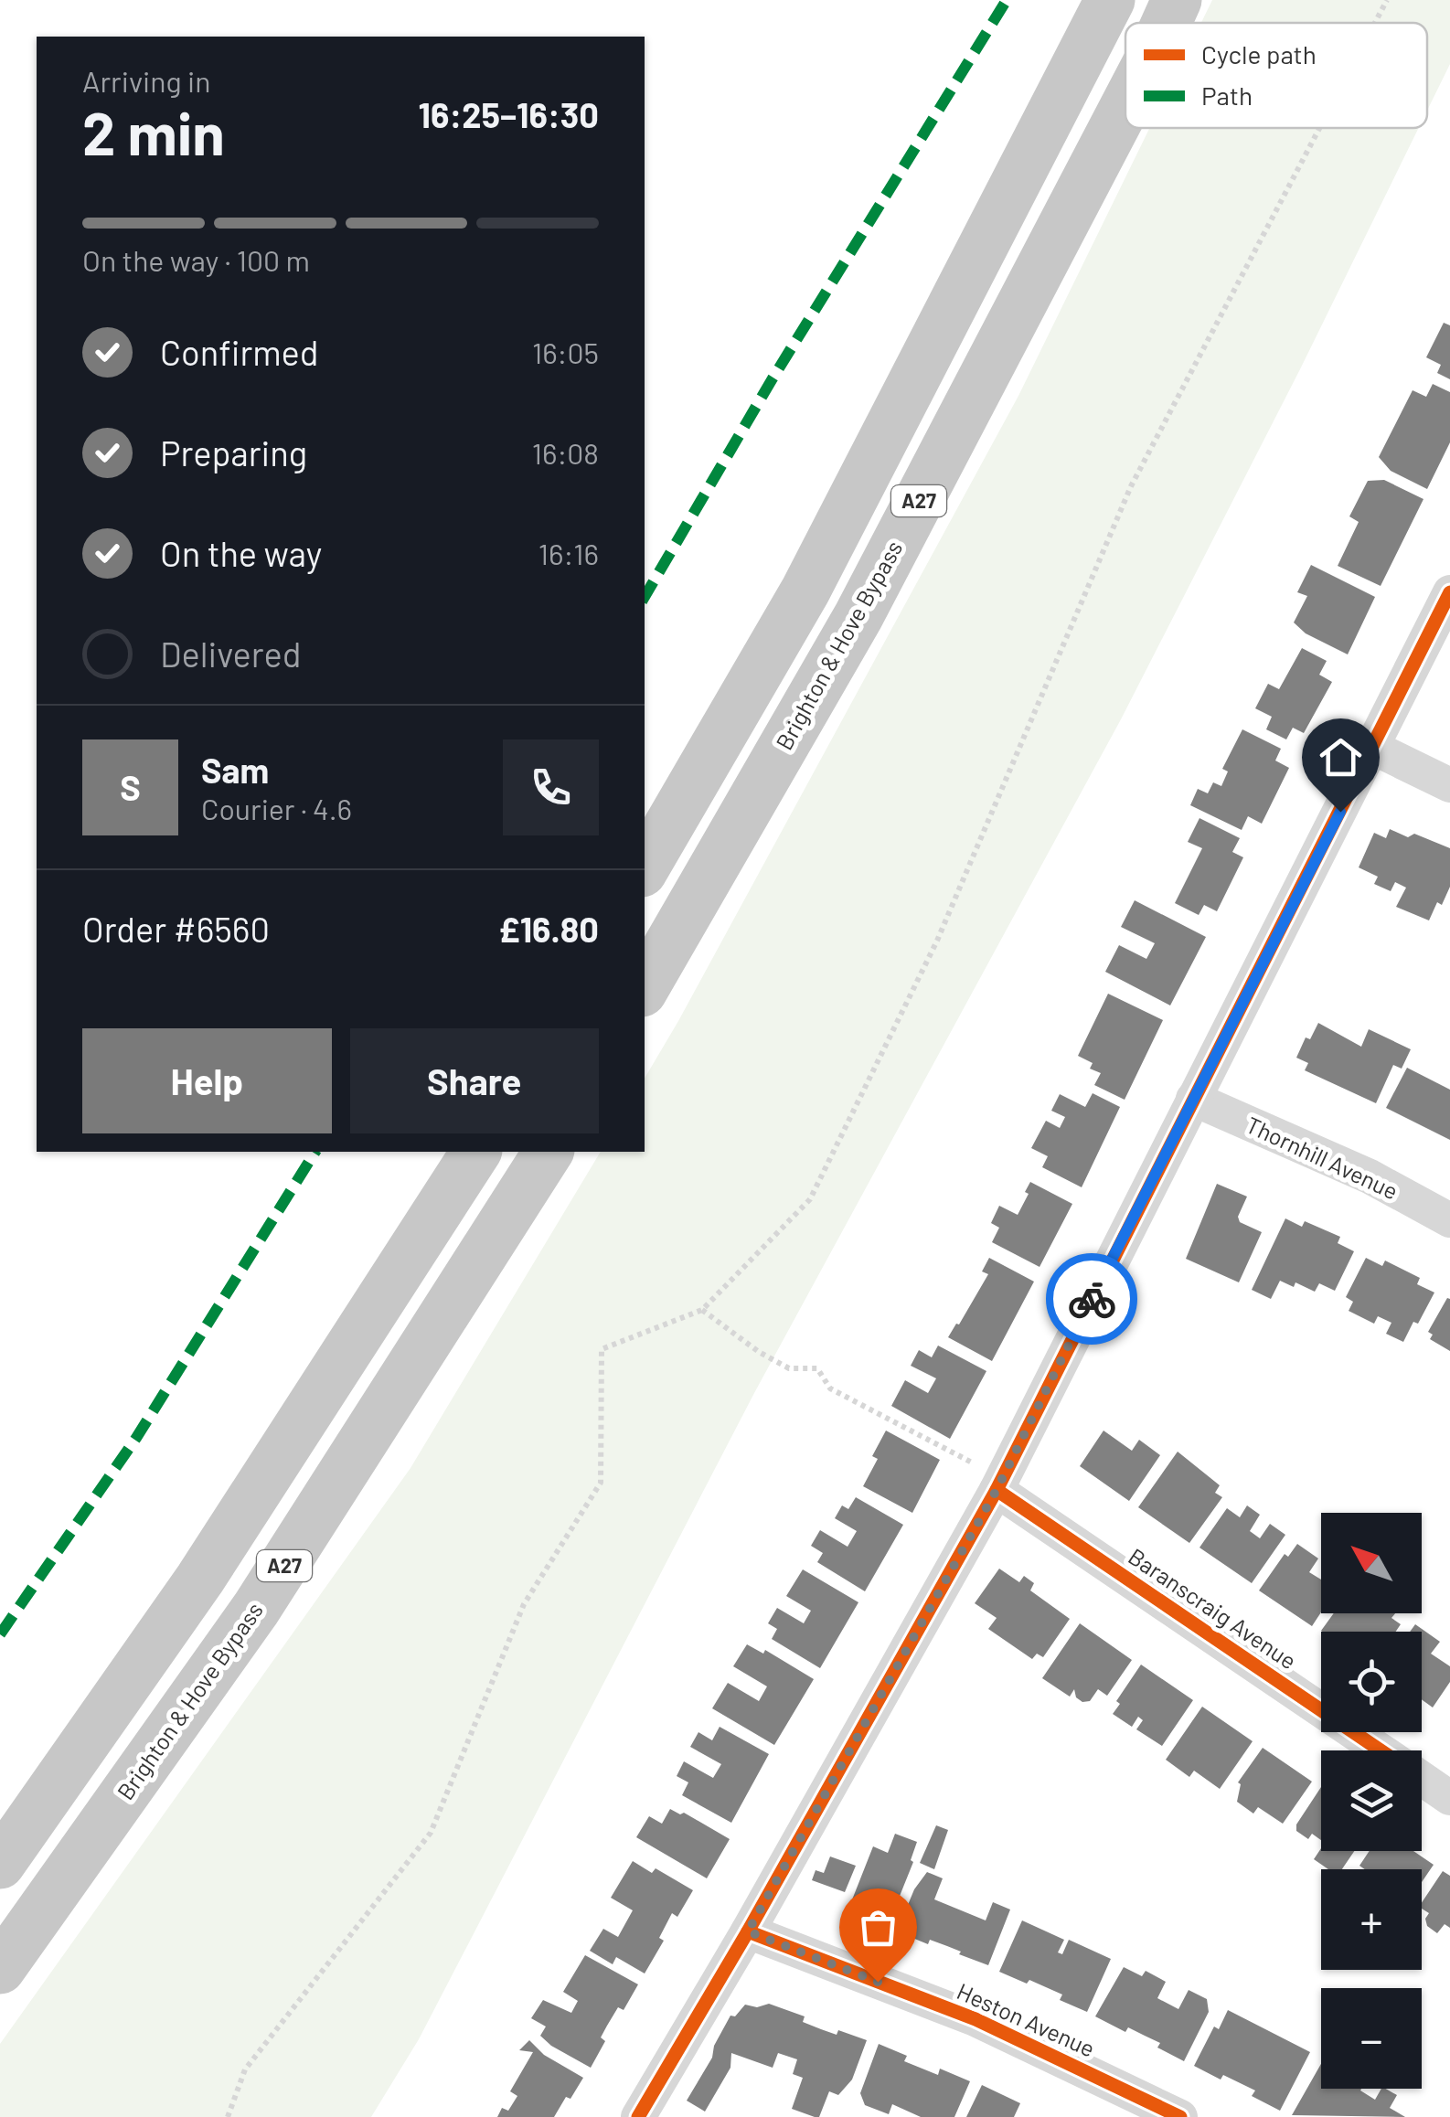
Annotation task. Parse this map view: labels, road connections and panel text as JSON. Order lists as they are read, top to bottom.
{
  "streets": {
    "highway": ["A27", "Brighton & Hove Bypass"],
    "street": ["Thornhill Avenue", "Baranscraig Avenue", "Heston Avenue"]
  },
  "legend": ["Cycle path", "Path"],
  "north": "top left",
  "page": {
    "heading": ["2 min", "Arriving in", "16:25–16:30"],
    "panel": [
      "Sam",
      "Courier · 4.6",
      "Order #6560",
      "£16.80"
    ],
    "bar": "On the way · 100 m",
    "list": [
      ["Confirmed", "16:05"],
      ["Preparing", "16:08"],
      ["On the way", "16:16"],
      "Delivered"
    ],
    "round": "S",
    "buttons": ["Help", "Share"],
    "map_buttons": ["+", "−"]
  }
}
